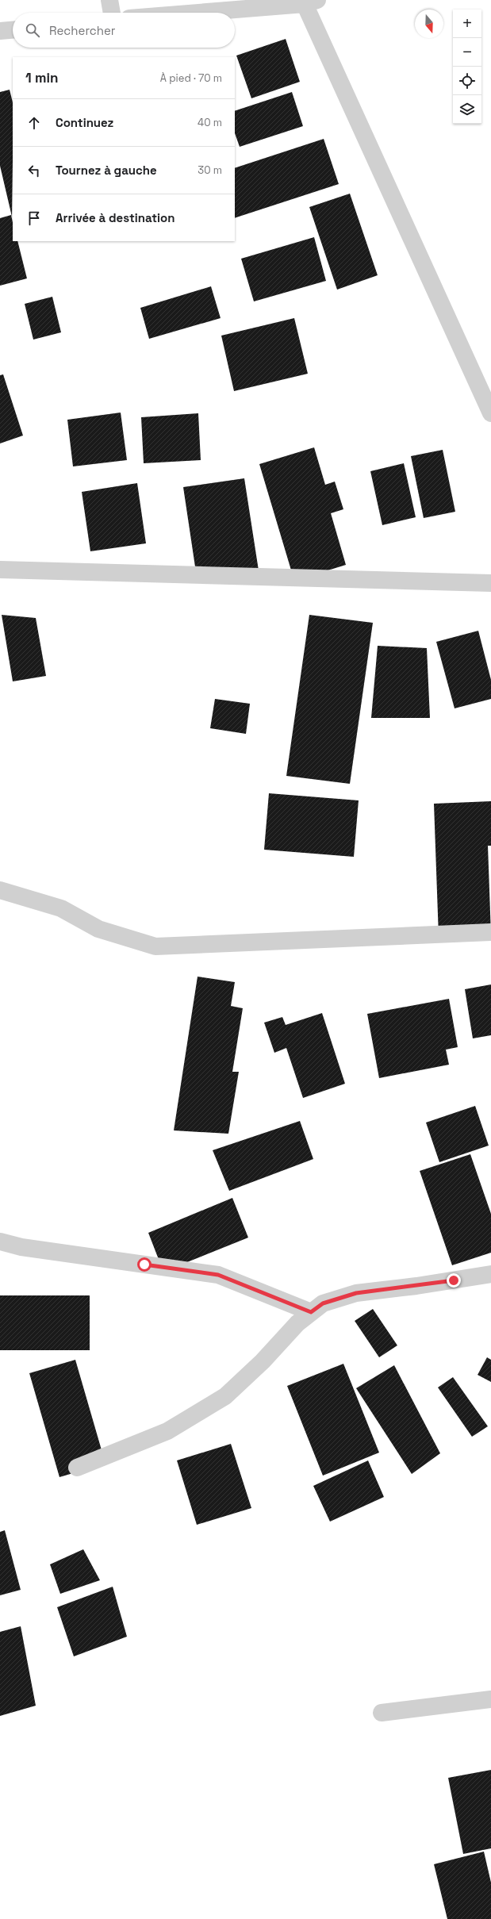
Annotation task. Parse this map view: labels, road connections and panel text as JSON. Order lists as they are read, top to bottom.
{
  "north": "bottom",
  "page": {
    "map_buttons": ["+", "−"],
    "search": "Rechercher",
    "heading": ["1 min", "À pied · 70 m"],
    "list": [
      ["Continuez", "40 m"],
      ["Tournez à gauche", "30 m"],
      "Arrivée à destination"
    ]
  }
}
